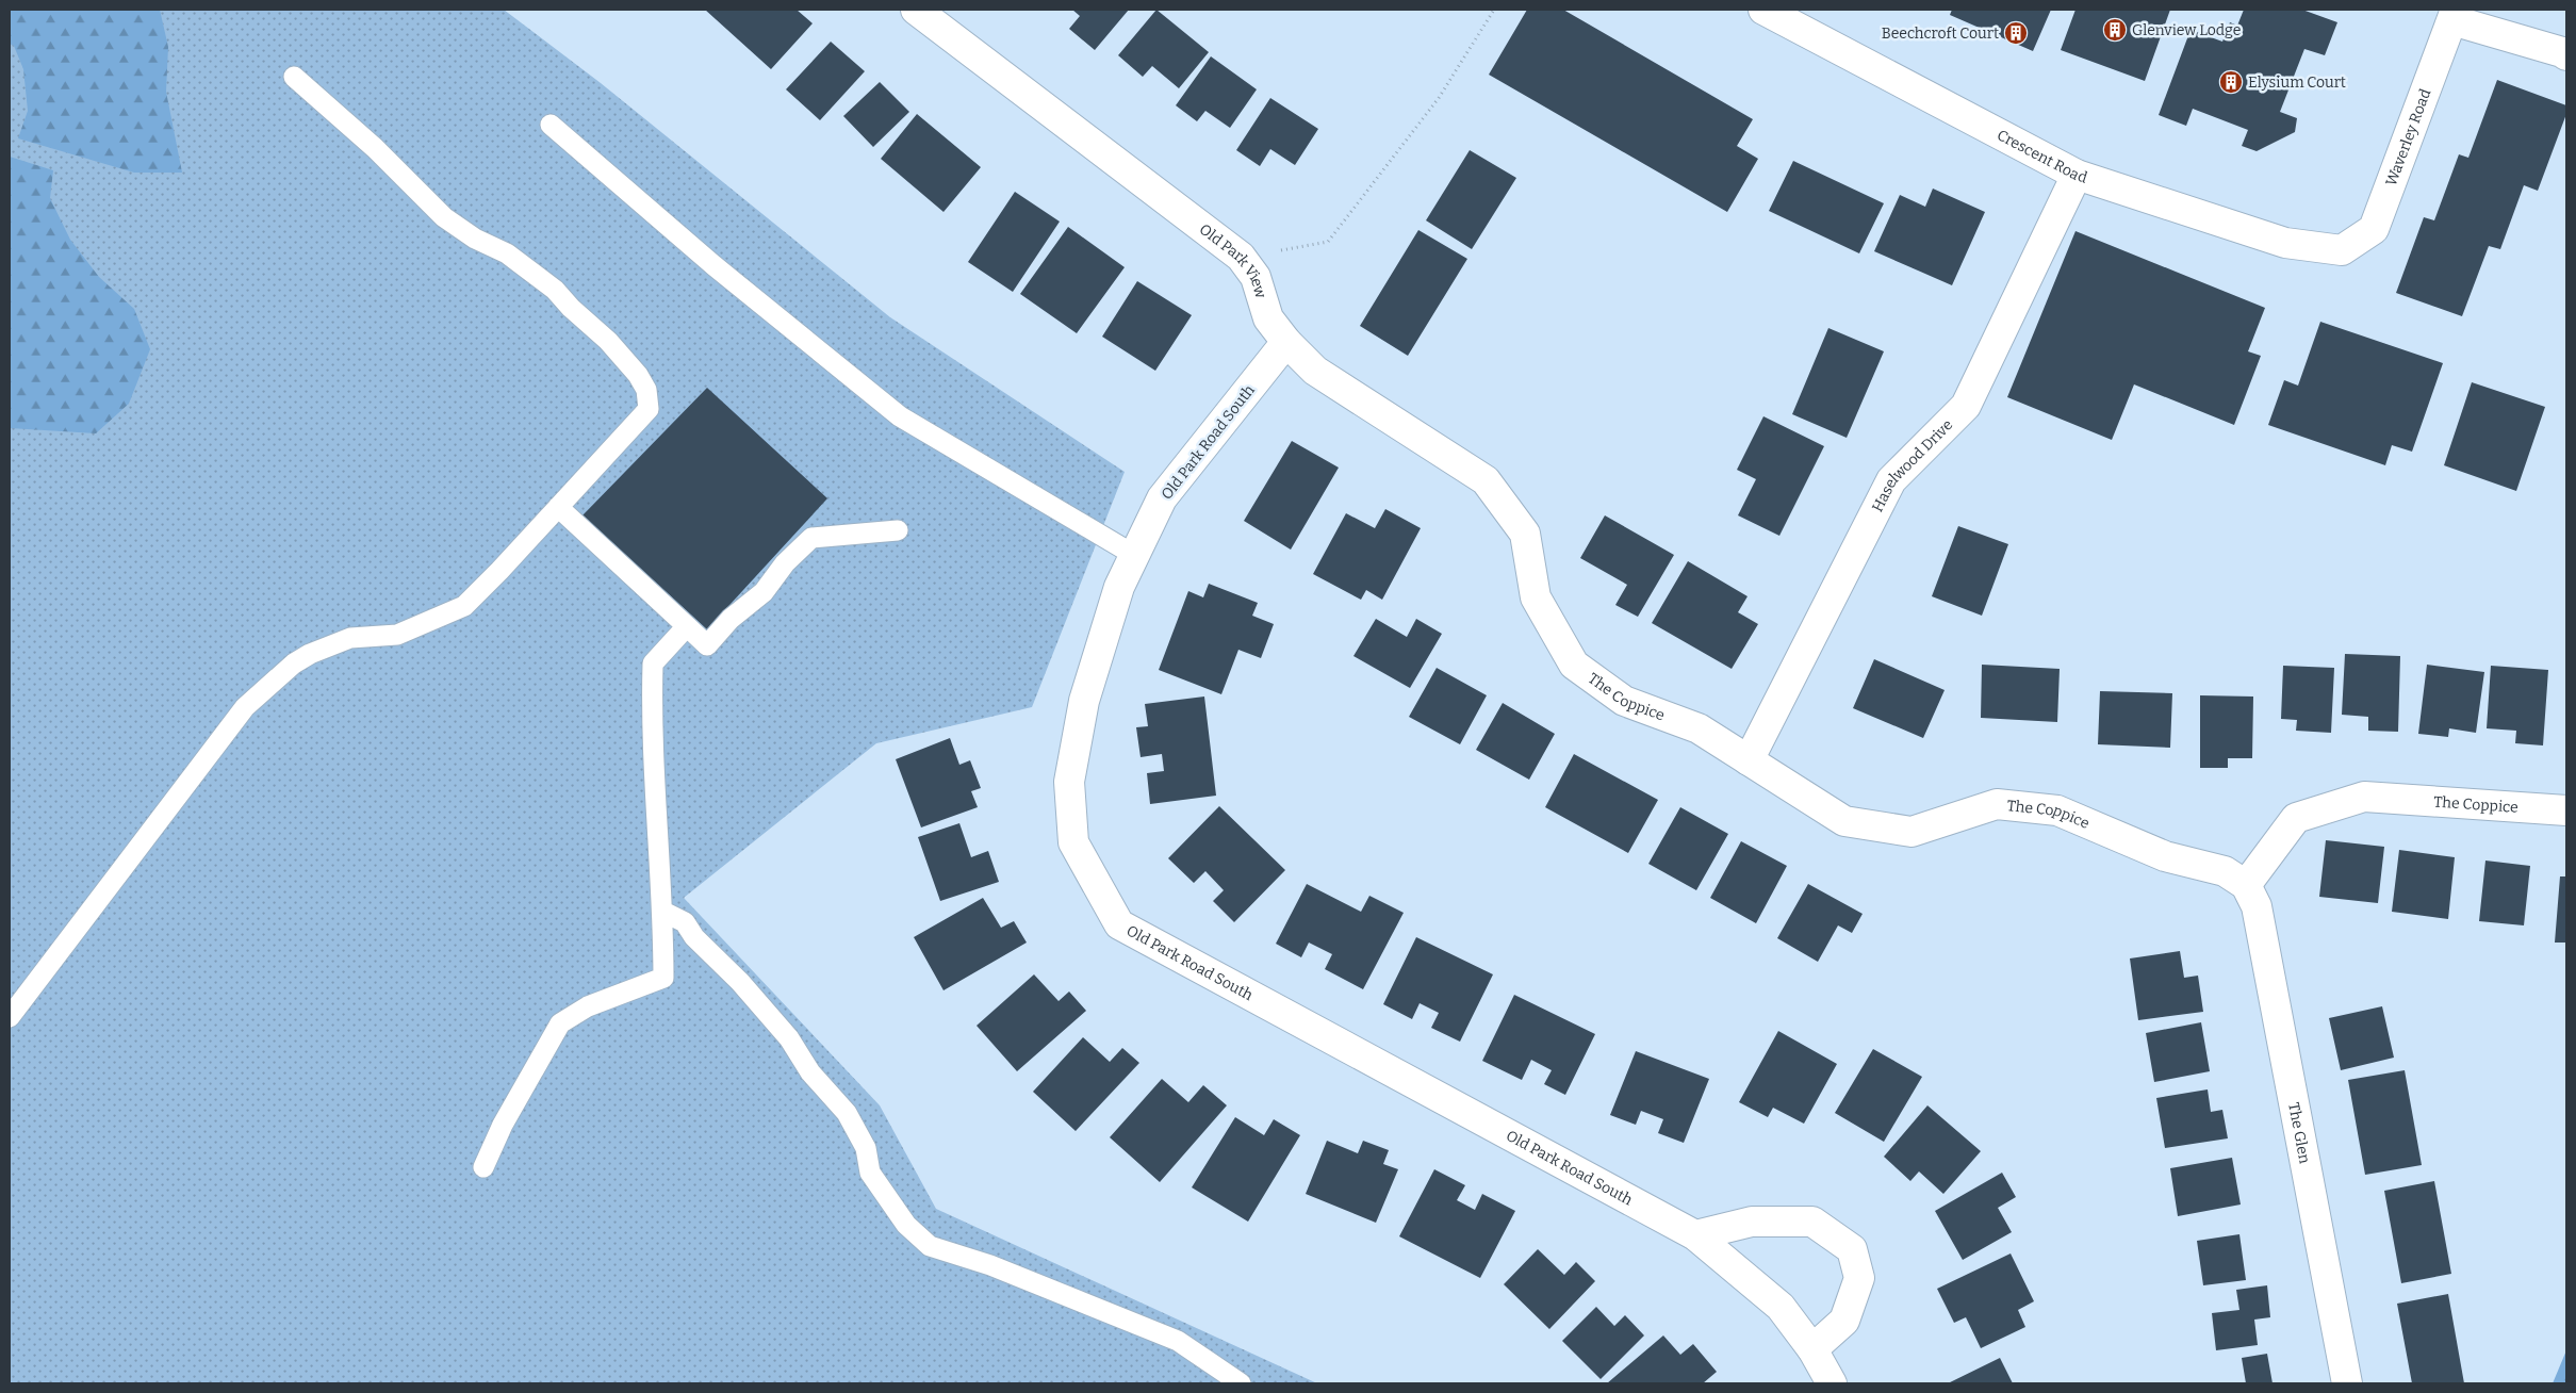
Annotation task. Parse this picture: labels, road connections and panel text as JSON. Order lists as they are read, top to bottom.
{
  "streets": {
    "street": [
      "Waverley Road",
      "Crescent Road",
      "Old Park View",
      "Old Park Road South",
      "Haselwood Drive",
      "The Coppice",
      "The Glen"
    ]
  },
  "crossings": [
    ["Waverley Road", "Crescent Road"],
    ["Crescent Road", "Haselwood Drive"],
    ["Old Park View", "Old Park Road South"],
    ["Old Park View", "The Coppice"],
    ["Haselwood Drive", "The Coppice"],
    ["The Coppice", "The Glen"]
  ],
  "places": {
    "building": ["Glenview Lodge", "Beechcroft Court", "Elysium Court"]
  }
}
